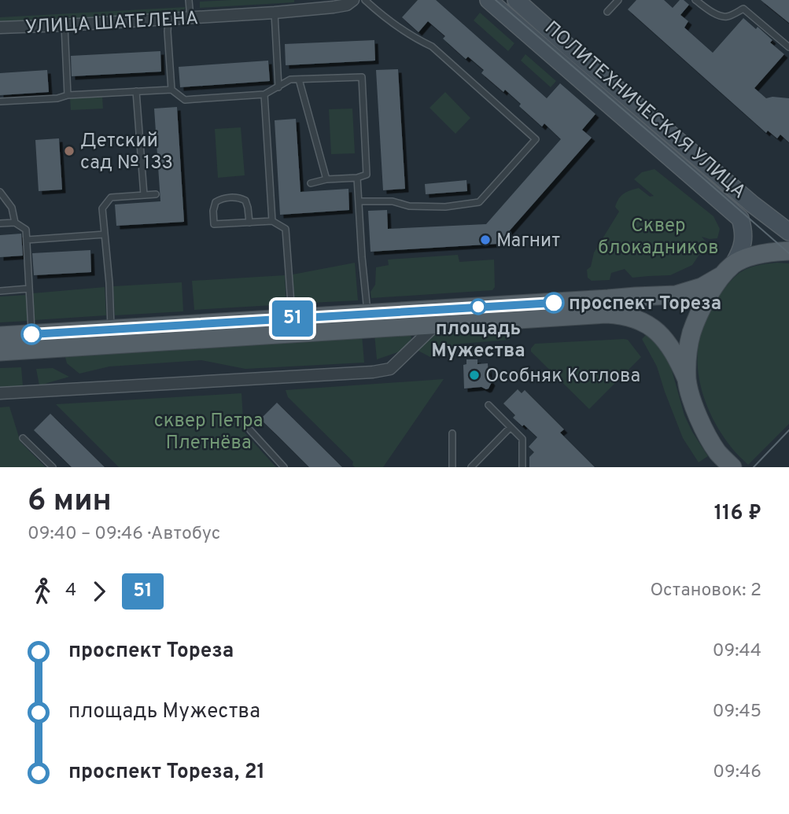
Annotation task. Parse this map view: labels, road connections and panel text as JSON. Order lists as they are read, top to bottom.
{
  "streets": {
    "main road": ["ПОЛИТЕХНИЧЕСКАЯ УЛИЦА"],
    "street": ["УЛИЦА ШАТЕЛЕНА"]
  },
  "parks": ["Сквер блокадников", "сквер Петра Плетнёва"],
  "places": [
    "Детский сад № 133",
    "Магнит",
    "проспект Тореза",
    "площадь Мужества",
    "Особняк Котлова"
  ],
  "lines": ["bus line 51"],
  "page": {
    "on_map": "51",
    "heading": ["6 мин", "09:40 – 09:46 · Автобус", "116 ₽"],
    "legs": ["4", "51", "Остановок: 2"],
    "list": [
      {
        "name": "проспект Тореза",
        "value": "09:44"
      },
      {
        "name": "площадь Мужества",
        "value": "09:45"
      },
      {
        "name": "проспект Тореза, 21",
        "value": "09:46"
      }
    ]
  }
}
